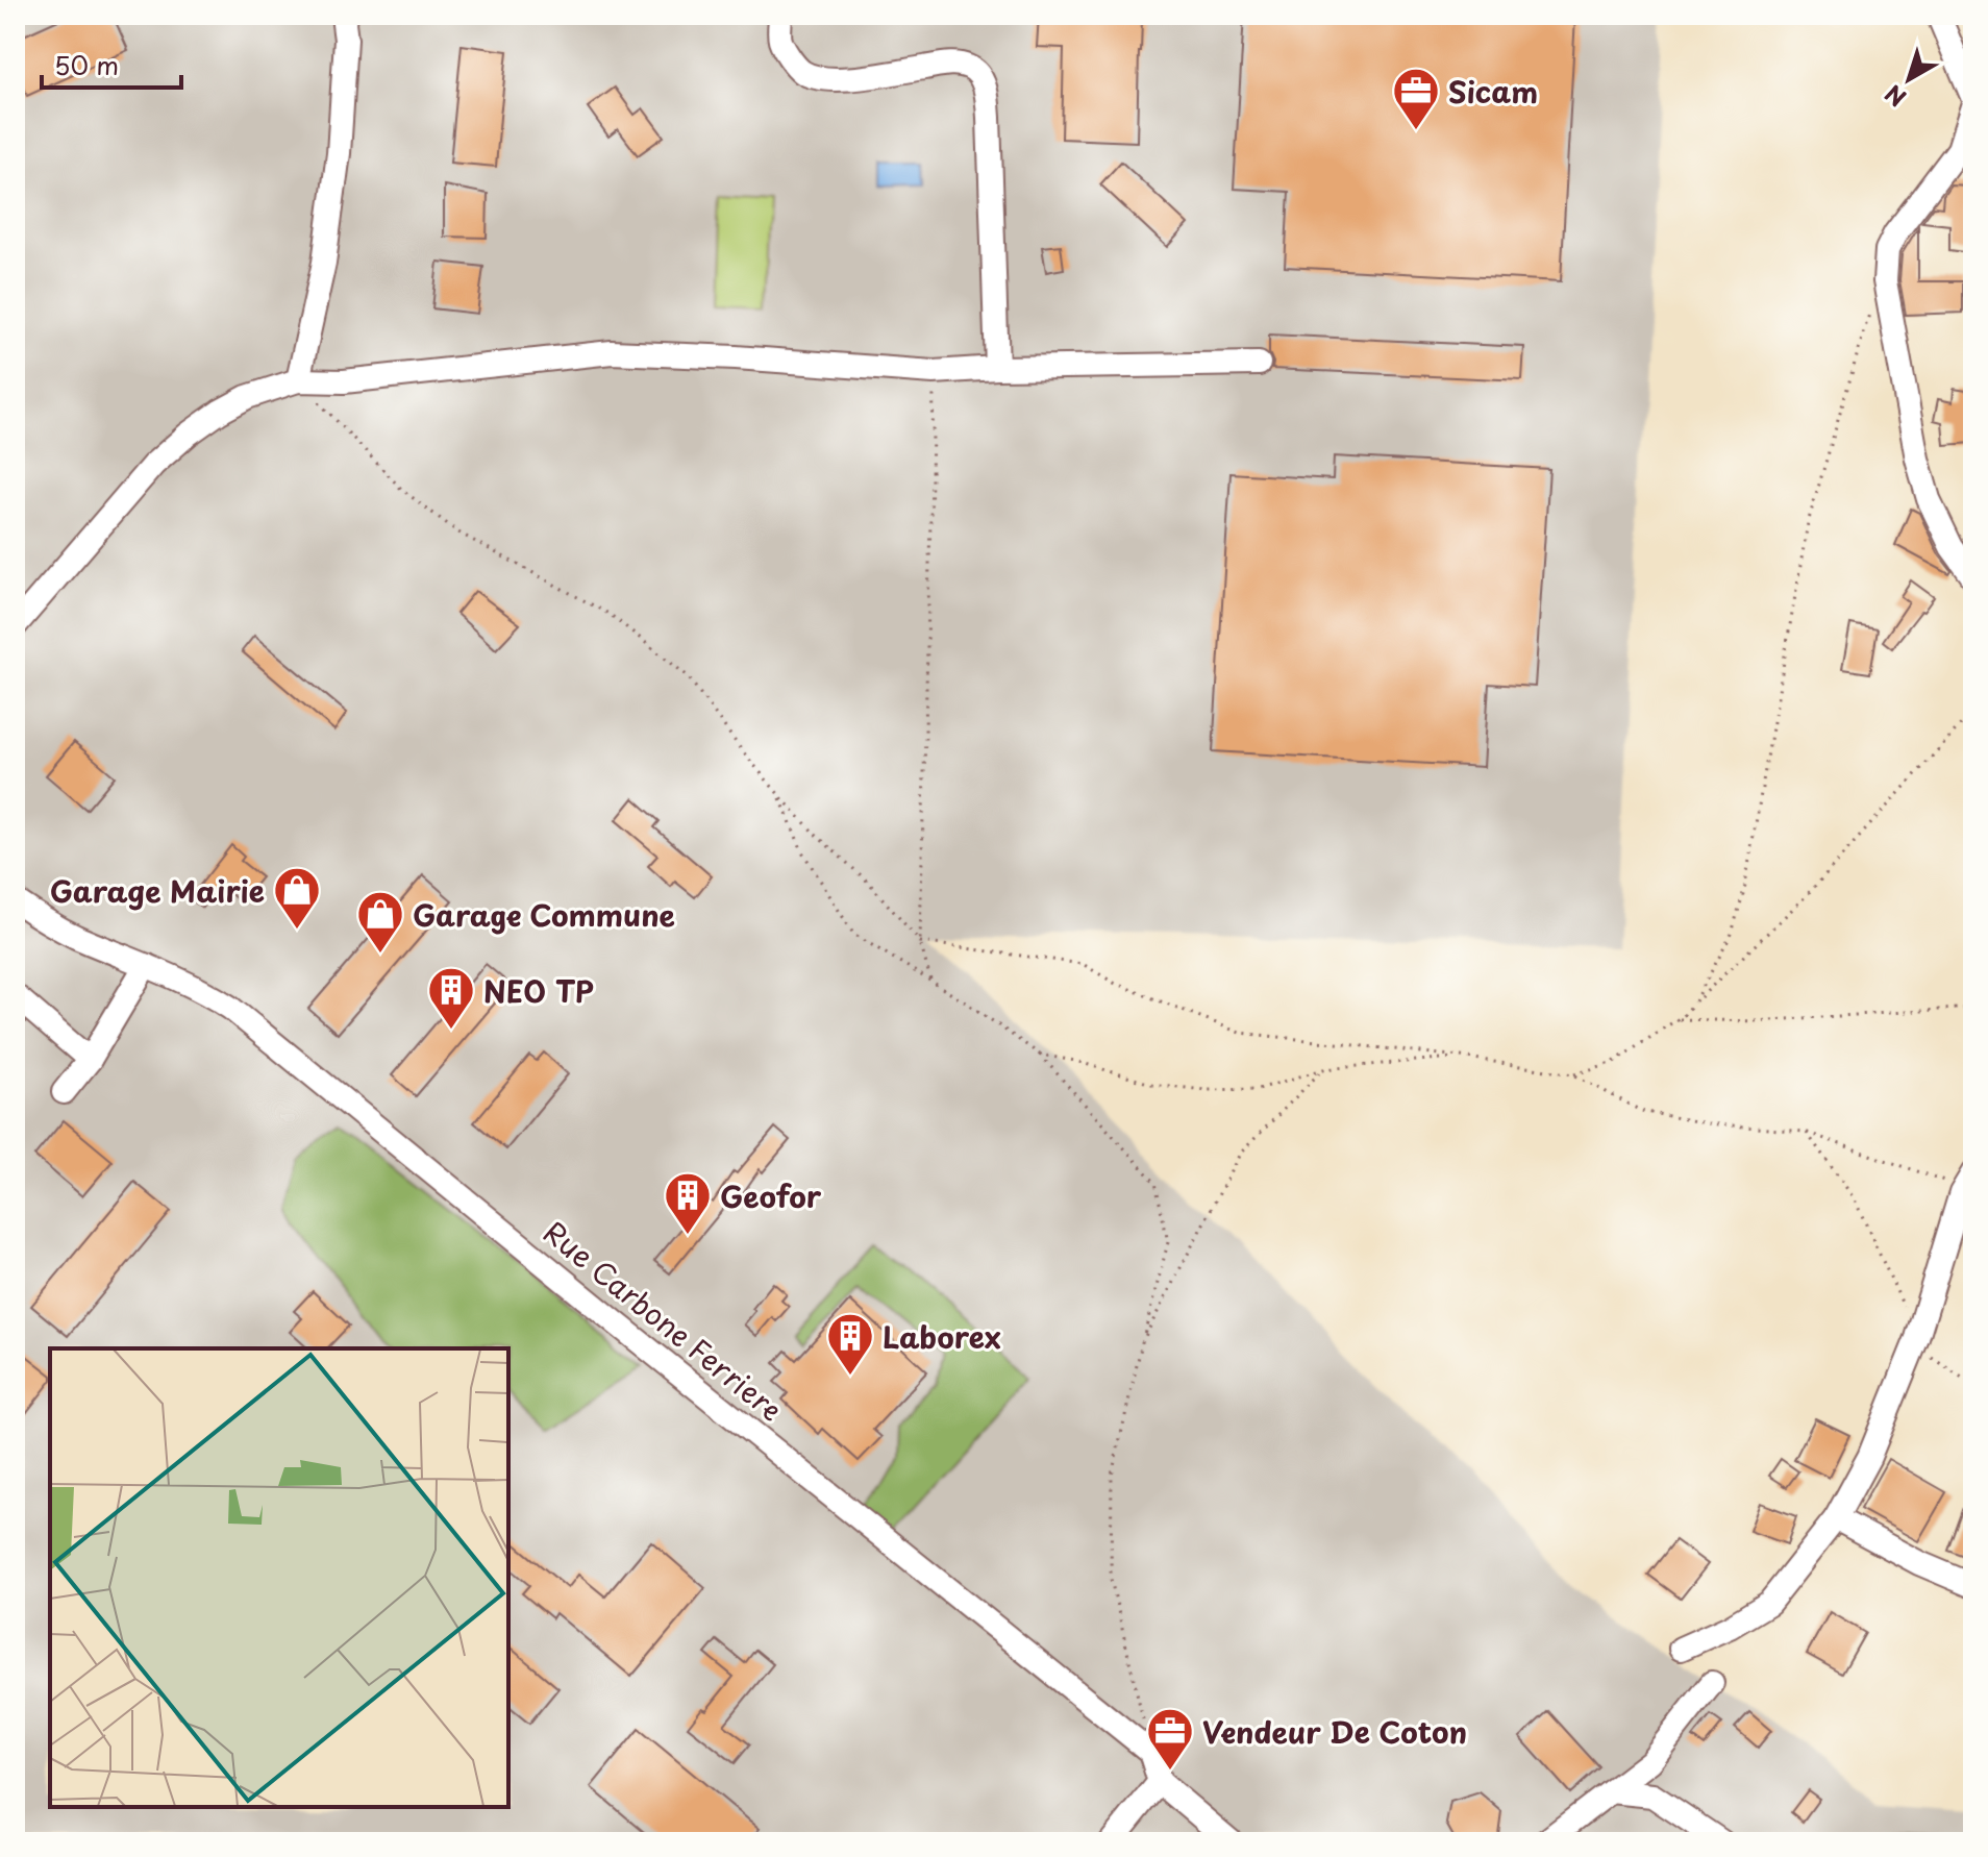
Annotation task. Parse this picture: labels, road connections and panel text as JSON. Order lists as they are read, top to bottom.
{
  "streets": {
    "street": ["Rue Carbone Ferriere"]
  },
  "places": {
    "office": ["Sicam", "Vendeur De Coton"],
    "shop": ["Garage Mairie", "Garage Commune"],
    "building": ["NEO TP", "Geofor", "Laborex"]
  },
  "scale_bar": "50 m",
  "north": "bottom left"
}
